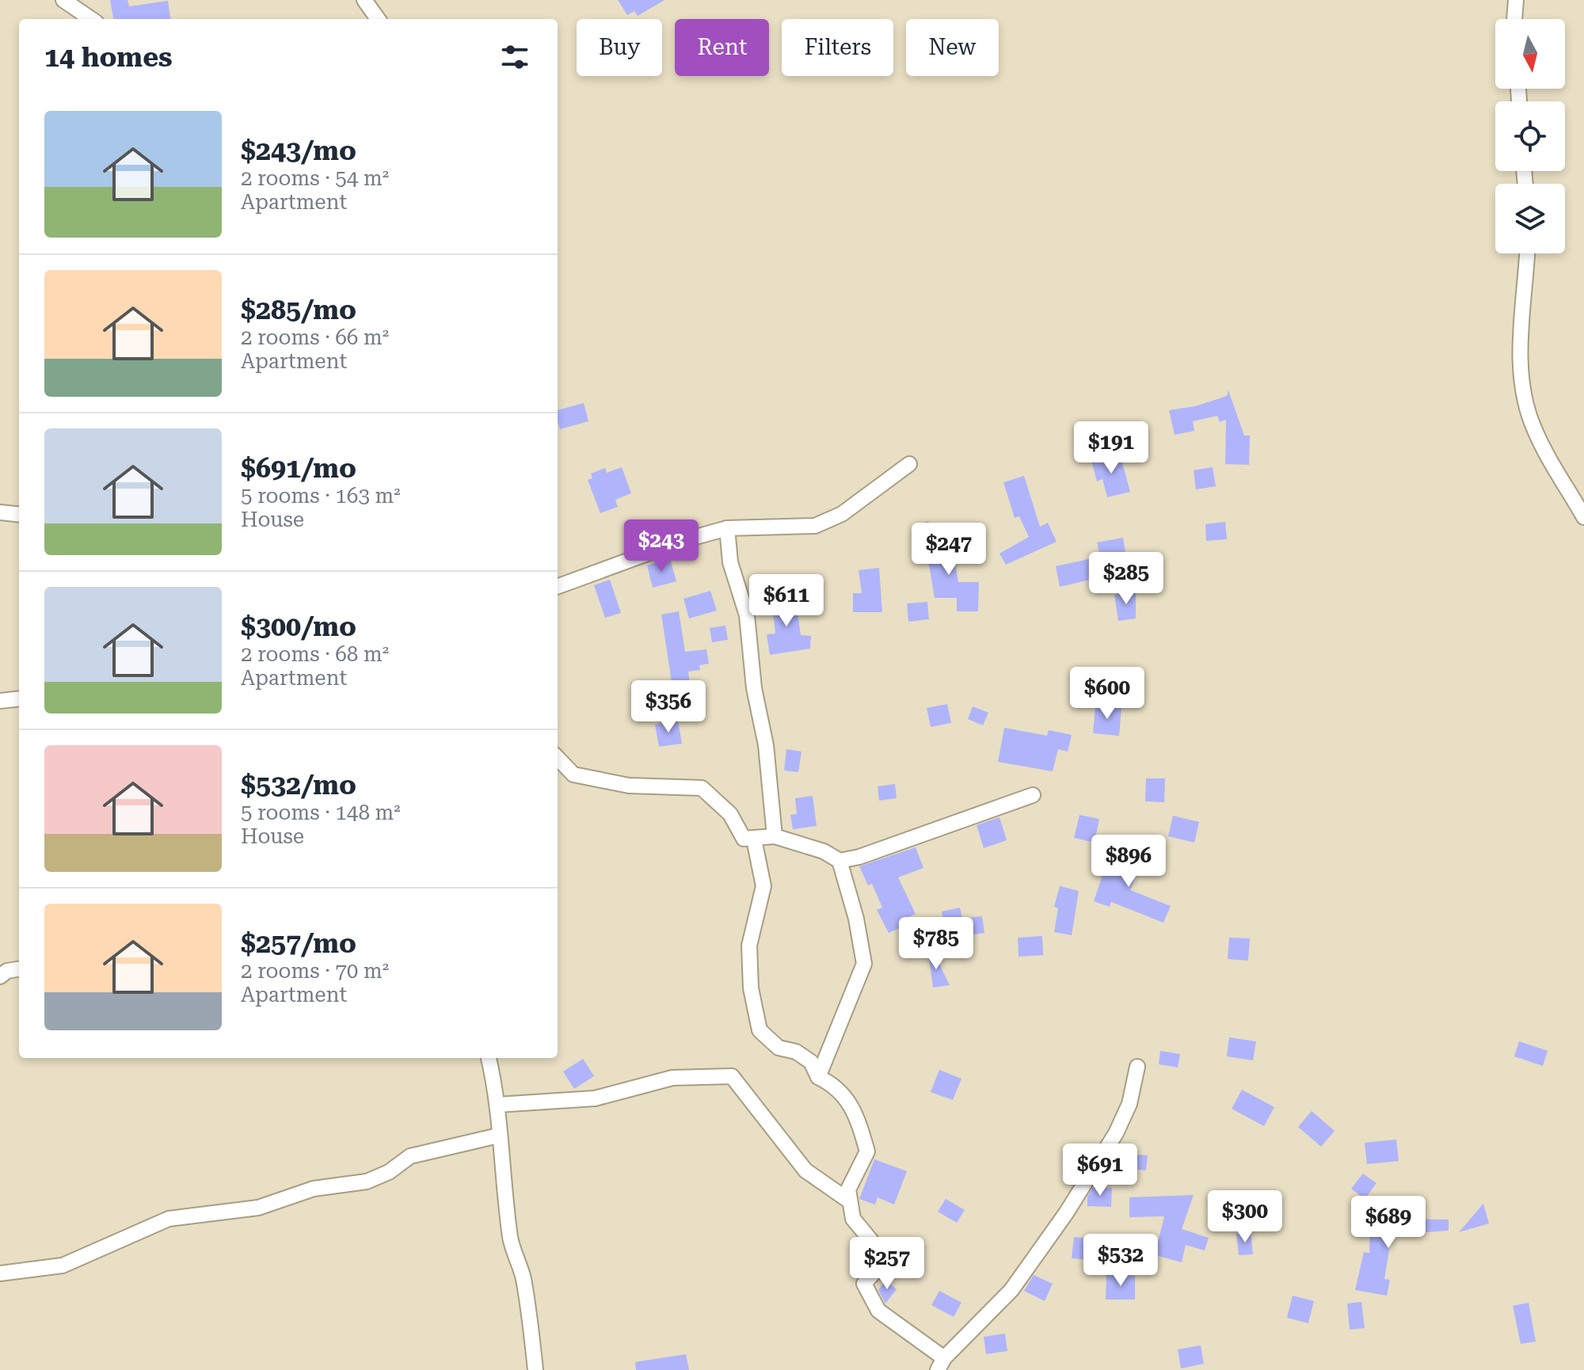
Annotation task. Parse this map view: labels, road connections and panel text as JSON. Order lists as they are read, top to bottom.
{
  "north": "bottom",
  "page": {
    "chip": [
      "Buy",
      "Rent",
      "Filters",
      "New"
    ],
    "heading": "14 homes",
    "list": [
      {
        "name": "$243/mo",
        "note": "2 rooms · 54 m² · Apartment"
      },
      {
        "name": "$285/mo",
        "note": "2 rooms · 66 m² · Apartment"
      },
      {
        "name": "$691/mo",
        "note": "5 rooms · 163 m² · House"
      },
      {
        "name": "$300/mo",
        "note": "2 rooms · 68 m² · Apartment"
      },
      {
        "name": "$532/mo",
        "note": "5 rooms · 148 m² · House"
      },
      {
        "name": "$257/mo",
        "note": "2 rooms · 70 m² · Apartment"
      }
    ],
    "price": [
      "$191",
      "$243",
      "$247",
      "$285",
      "$611",
      "$600",
      "$356",
      "$896",
      "$785",
      "$691",
      "$300",
      "$689",
      "$532",
      "$257"
    ]
  }
}
